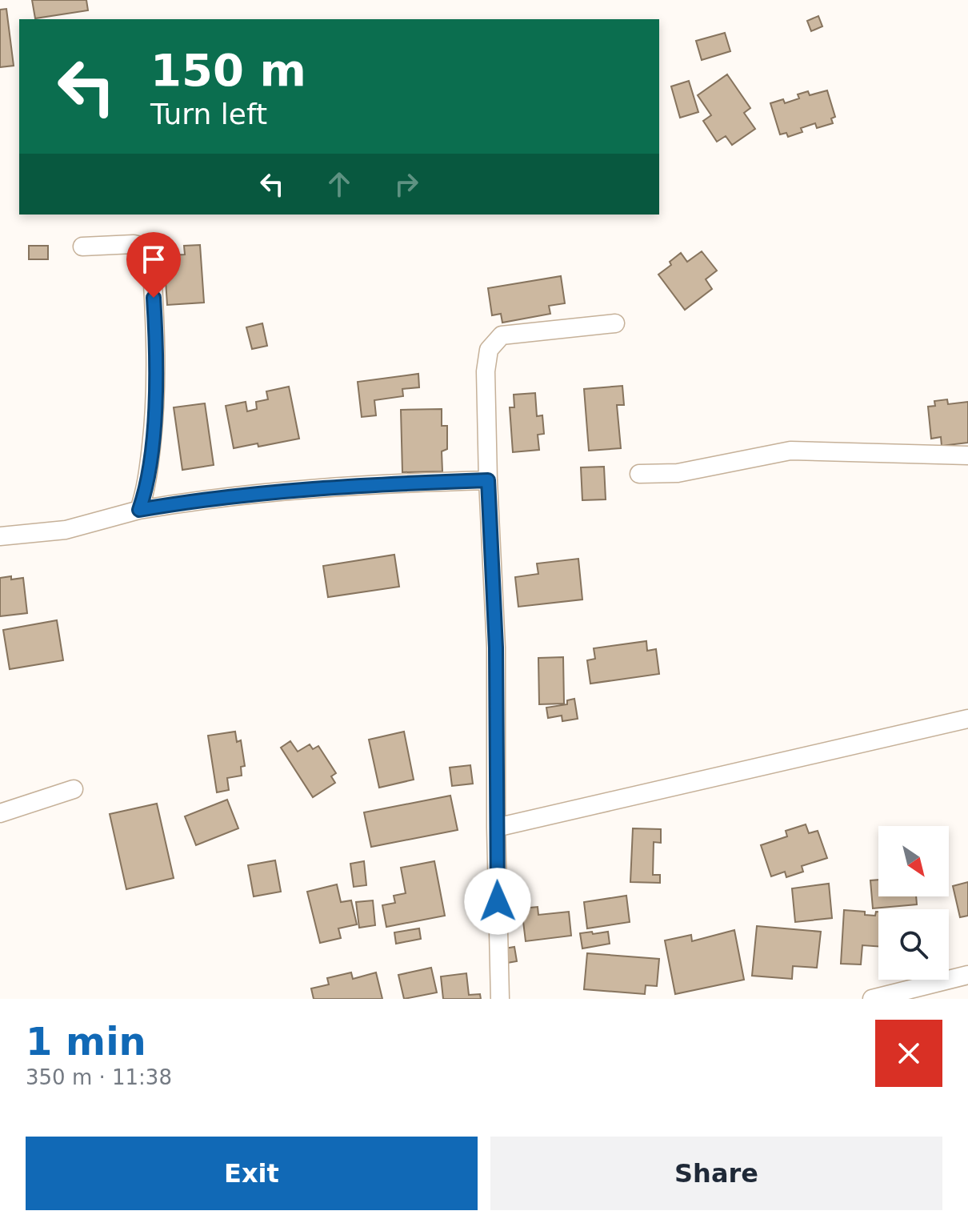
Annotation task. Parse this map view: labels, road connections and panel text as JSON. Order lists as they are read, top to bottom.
{
  "north": "bottom right",
  "page": {
    "turn": ["150 m", "Turn left"],
    "heading": ["1 min", "350 m · 11:38"],
    "buttons": ["Exit", "Share"]
  }
}
